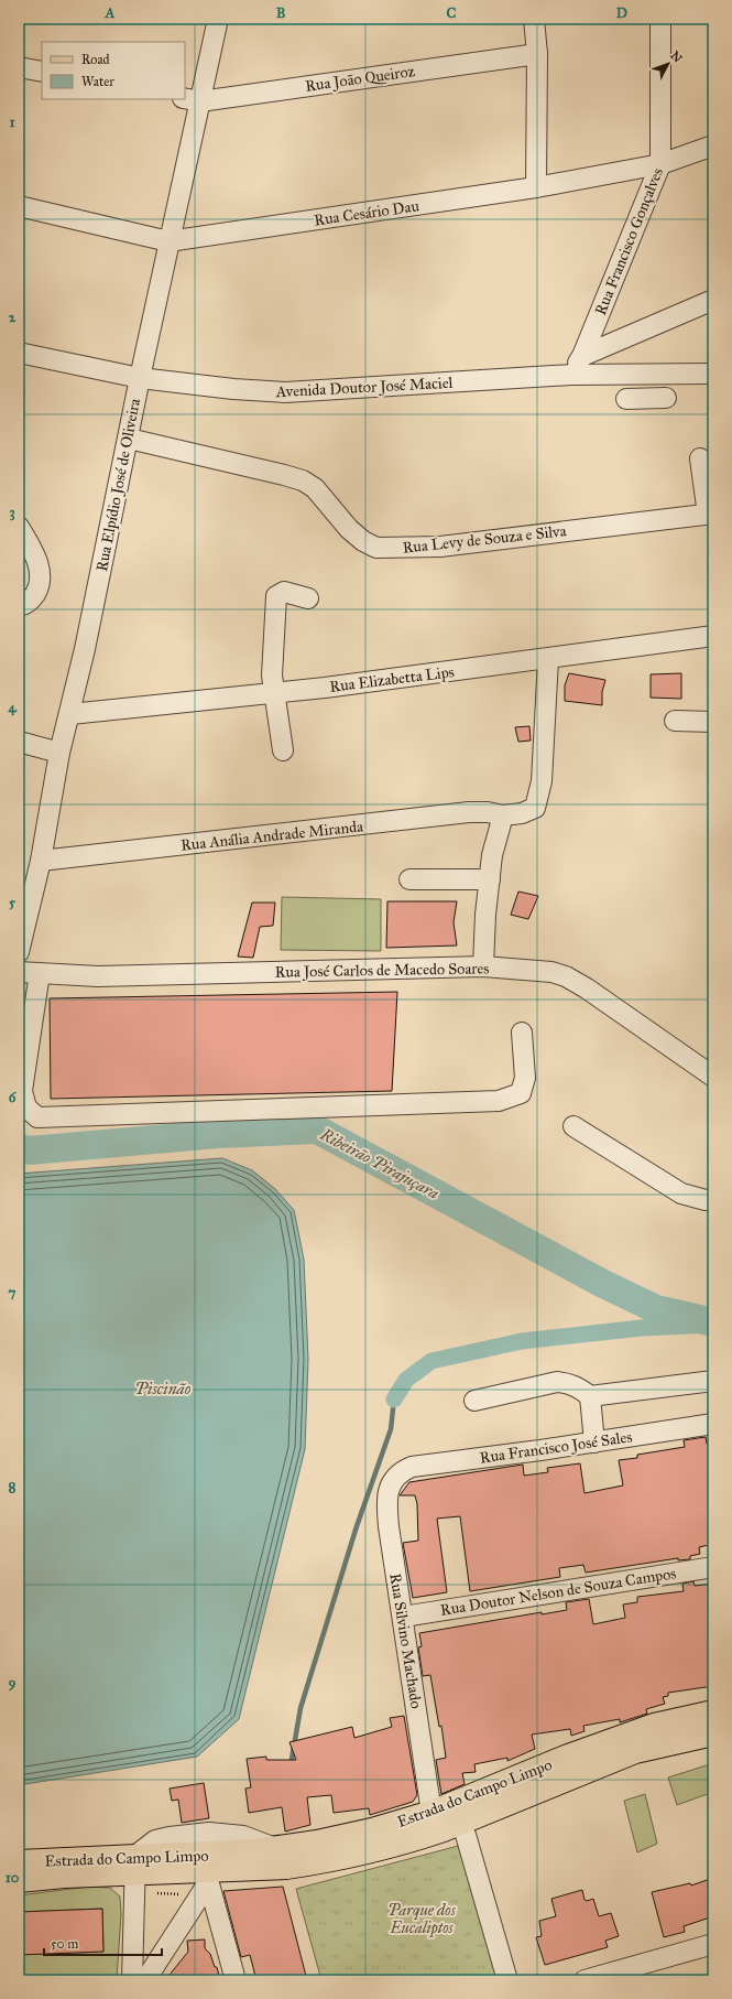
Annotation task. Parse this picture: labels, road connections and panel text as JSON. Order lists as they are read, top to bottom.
{
  "streets": {
    "main road": ["Estrada do Campo Limpo"],
    "street": [
      "Rua João Queiroz",
      "Rua Cesário Dau",
      "Rua Francisco Gonçalves",
      "Avenida Doutor José Maciel",
      "Rua Elpídio José de Oliveira",
      "Rua Levy de Souza e Silva",
      "Rua Elizabetta Lips",
      "Rua Anália Andrade Miranda",
      "Rua José Carlos de Macedo Soares",
      "Rua Francisco José Sales",
      "Rua Doutor Nelson de Souza Campos",
      "Rua Silvino Machado"
    ]
  },
  "crossings": [
    ["Rua João Queiroz", "Rua Elpídio José de Oliveira"],
    ["Rua Cesário Dau", "Rua Francisco Gonçalves"],
    ["Rua Cesário Dau", "Rua Elpídio José de Oliveira"],
    ["Rua Francisco Gonçalves", "Avenida Doutor José Maciel"],
    ["Avenida Doutor José Maciel", "Rua Elpídio José de Oliveira"],
    ["Rua Elpídio José de Oliveira", "Rua Levy de Souza e Silva"],
    ["Rua Elpídio José de Oliveira", "Rua Elizabetta Lips"],
    ["Rua Elpídio José de Oliveira", "Rua Anália Andrade Miranda"],
    ["Rua Francisco José Sales", "Rua Silvino Machado"],
    ["Rua Doutor Nelson de Souza Campos", "Rua Silvino Machado"],
    ["Rua Silvino Machado", "Estrada do Campo Limpo"]
  ],
  "water": ["Ribeirão Pirajuçara", "Piscinão"],
  "parks": ["Parque dos Eucaliptos"],
  "legend": ["Road", "Water"],
  "scale_bar": "50 m",
  "north": "top right",
  "grid": {
    "columns": [
      "A",
      "B",
      "C",
      "D"
    ],
    "rows": [
      "1",
      "2",
      "3",
      "4",
      "5",
      "6",
      "7",
      "8",
      "9",
      "10"
    ]
  }
}
